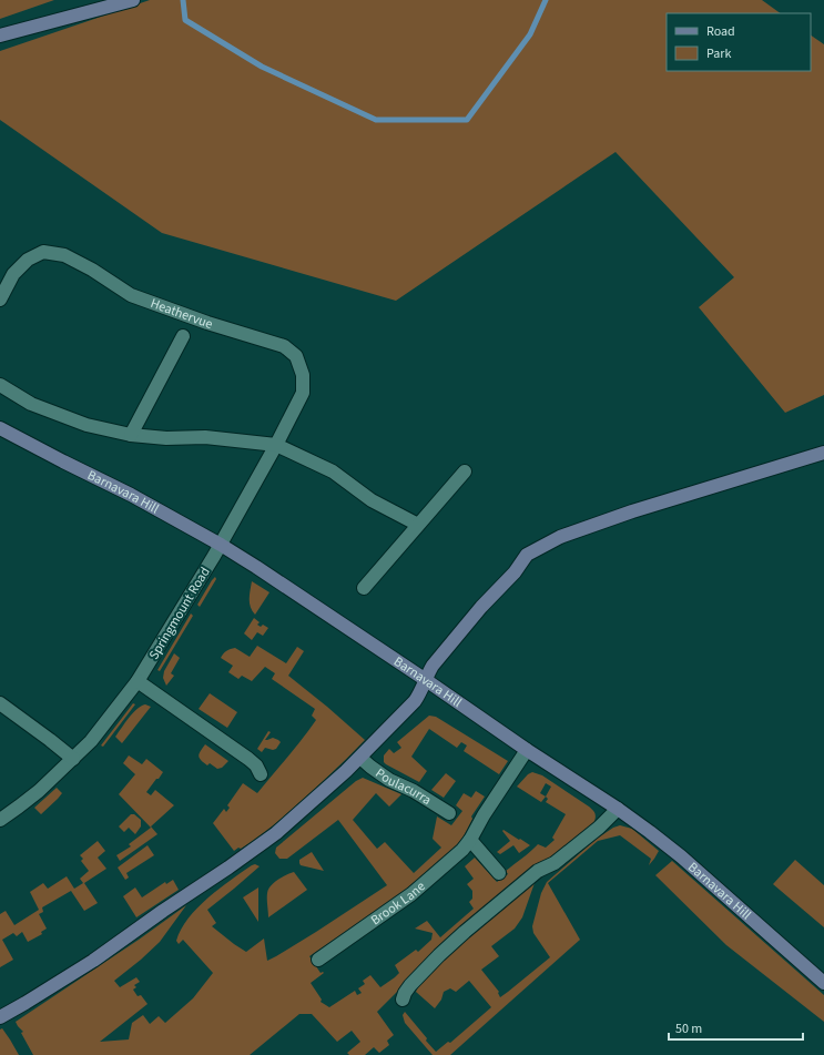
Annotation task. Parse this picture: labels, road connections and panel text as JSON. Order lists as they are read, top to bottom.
{
  "streets": {
    "main road": ["Barnavara Hill"],
    "street": [
      "Heathervue",
      "Springmount Road",
      "Poulacurra",
      "Brook Lane"
    ]
  },
  "crossings": [
    ["Heathervue", "Barnavara Hill"],
    ["Heathervue", "Springmount Road"],
    ["Barnavara Hill", "Springmount Road"],
    ["Barnavara Hill", "Brook Lane"]
  ],
  "legend": ["Road", "Park"],
  "scale_bar": "50 m"
}
